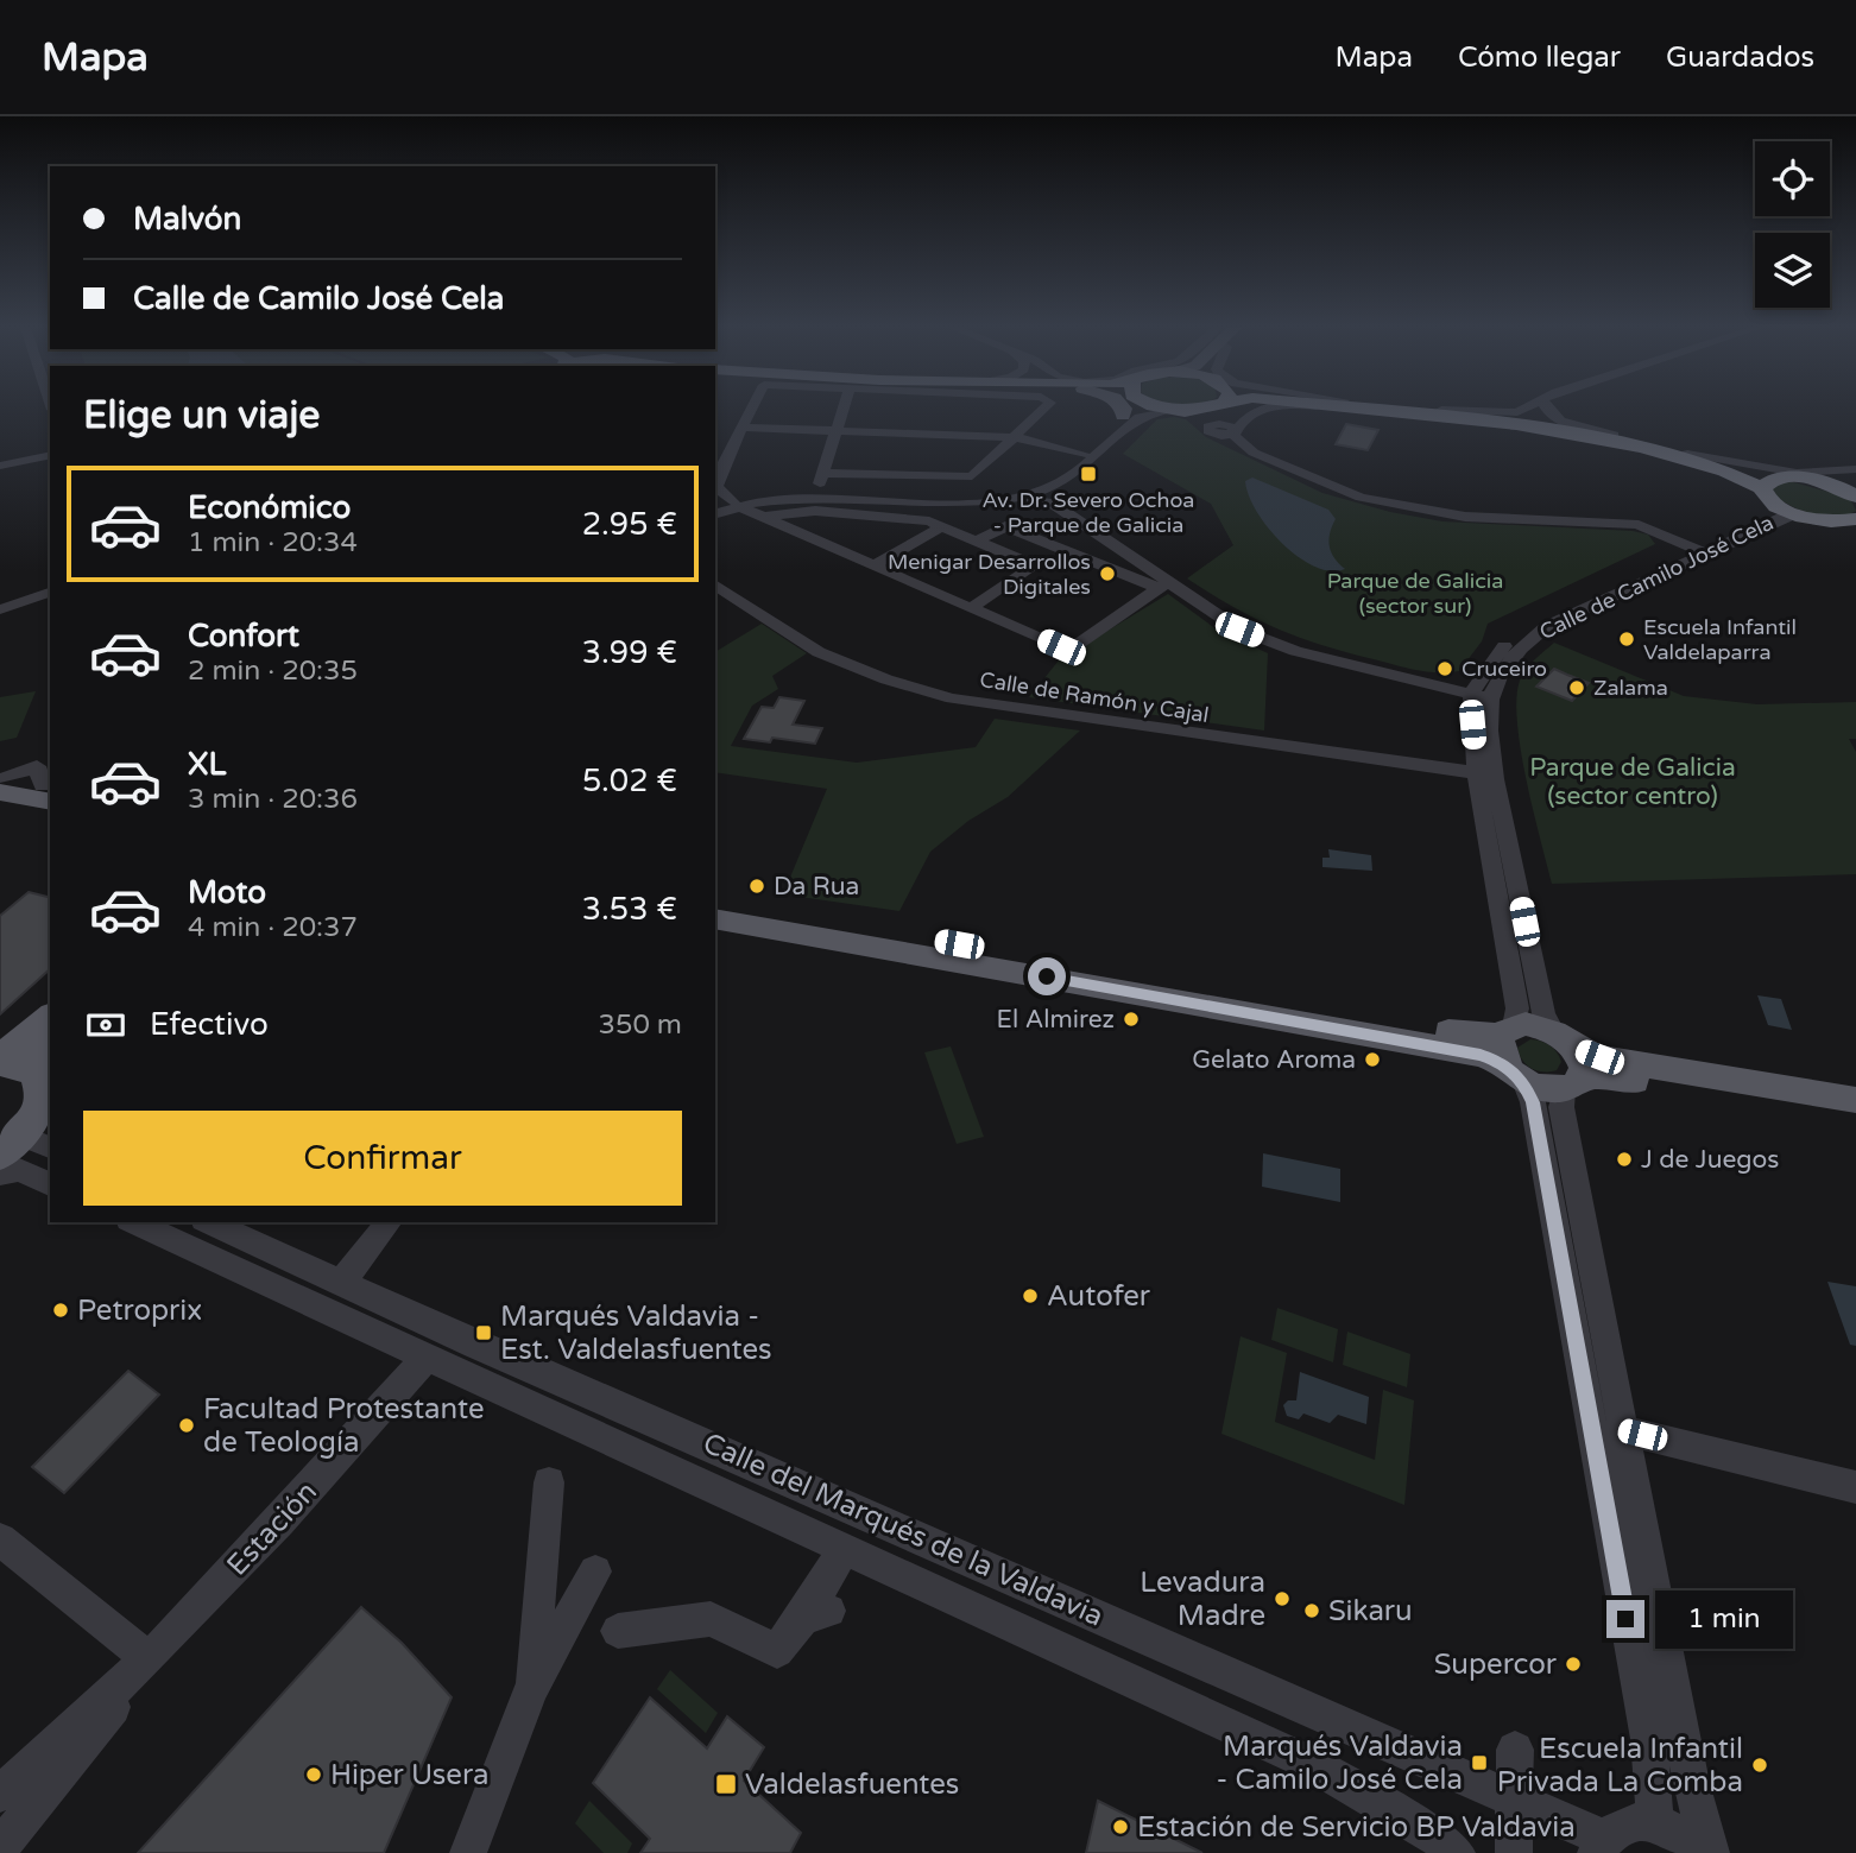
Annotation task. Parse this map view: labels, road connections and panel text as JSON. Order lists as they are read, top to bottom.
{
  "streets": {
    "street": [
      "Calle de Camilo José Cela",
      "Calle de Ramón y Cajal",
      "Estación",
      "Calle del Marqués de la Valdavia"
    ]
  },
  "crossings": [
    ["Calle de Camilo José Cela", "Calle de Ramón y Cajal"],
    ["Estación", "Calle del Marqués de la Valdavia"]
  ],
  "parks": ["Parque de Galicia (sector sur)", "Parque de Galicia (sector centro)"],
  "places": {
    "transit": [
      "Av. Dr. Severo Ochoa - Parque de Galicia",
      "Marqués Valdavia - Est. Valdelasfuentes",
      "Marqués Valdavia - Camilo José Cela",
      "Valdelasfuentes"
    ],
    "other": [
      "Menigar Desarrollos Digitales",
      "Escuela Infantil Valdelaparra",
      "Cruceiro",
      "Zalama",
      "Da Rua",
      "El Almirez",
      "Gelato Aroma",
      "J de Juegos",
      "Autofer",
      "Petroprix",
      "Facultad Protestante de Teología",
      "Levadura Madre",
      "Sikaru",
      "Supercor",
      "Escuela Infantil Privada La Comba",
      "Hiper Usera",
      "Estación de Servicio BP Valdavia"
    ]
  },
  "page": {
    "header": "Mapa",
    "nav": ["Mapa", "Cómo llegar", "Guardados"],
    "banner": ["Malvón", "Calle de Camilo José Cela"],
    "heading": "Elige un viaje",
    "list": [
      {
        "name": "Económico",
        "note": "1 min · 20:34",
        "value": "2.95 €"
      },
      {
        "name": "Confort",
        "note": "2 min · 20:35",
        "value": "3.99 €"
      },
      {
        "name": "XL",
        "note": "3 min · 20:36",
        "value": "5.02 €"
      },
      {
        "name": "Moto",
        "note": "4 min · 20:37",
        "value": "3.53 €"
      }
    ],
    "pay": ["Efectivo", "350 m"],
    "buttons": "Confirmar",
    "bubble": "1 min"
  }
}
